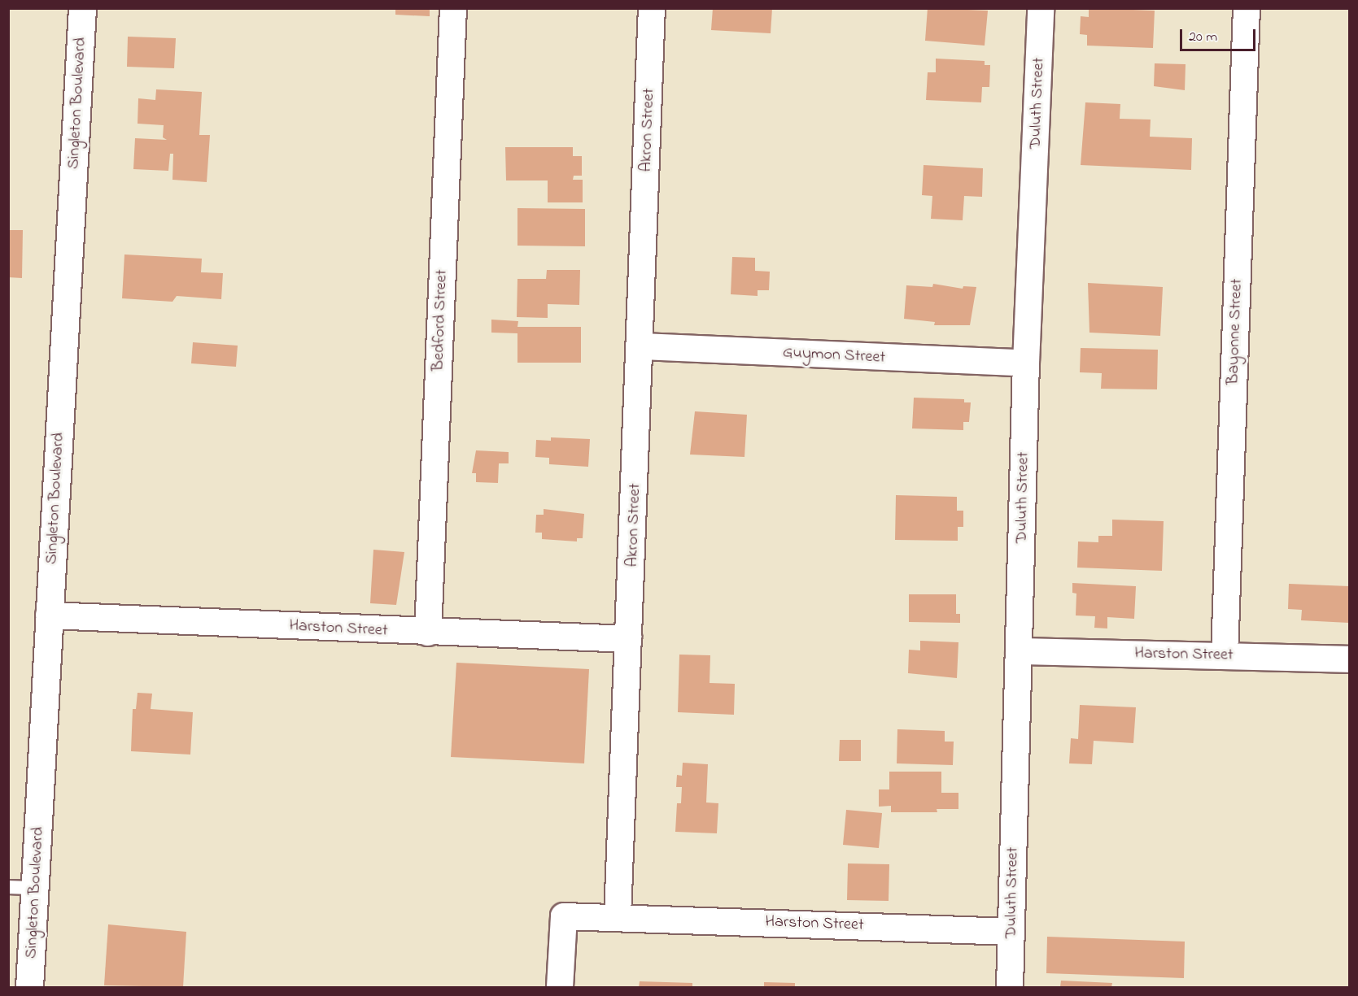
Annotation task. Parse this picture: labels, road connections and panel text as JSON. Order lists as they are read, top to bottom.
{
  "streets": {
    "main road": ["Singleton Boulevard"],
    "street": [
      "Duluth Street",
      "Akron Street",
      "Bedford Street",
      "Bayonne Street",
      "Guymon Street",
      "Harston Street"
    ]
  },
  "crossings": [
    ["Singleton Boulevard", "Harston Street"],
    ["Duluth Street", "Guymon Street"],
    ["Duluth Street", "Harston Street"],
    ["Akron Street", "Guymon Street"],
    ["Akron Street", "Harston Street"],
    ["Bedford Street", "Harston Street"],
    ["Bayonne Street", "Harston Street"]
  ],
  "scale_bar": "20 m"
}
